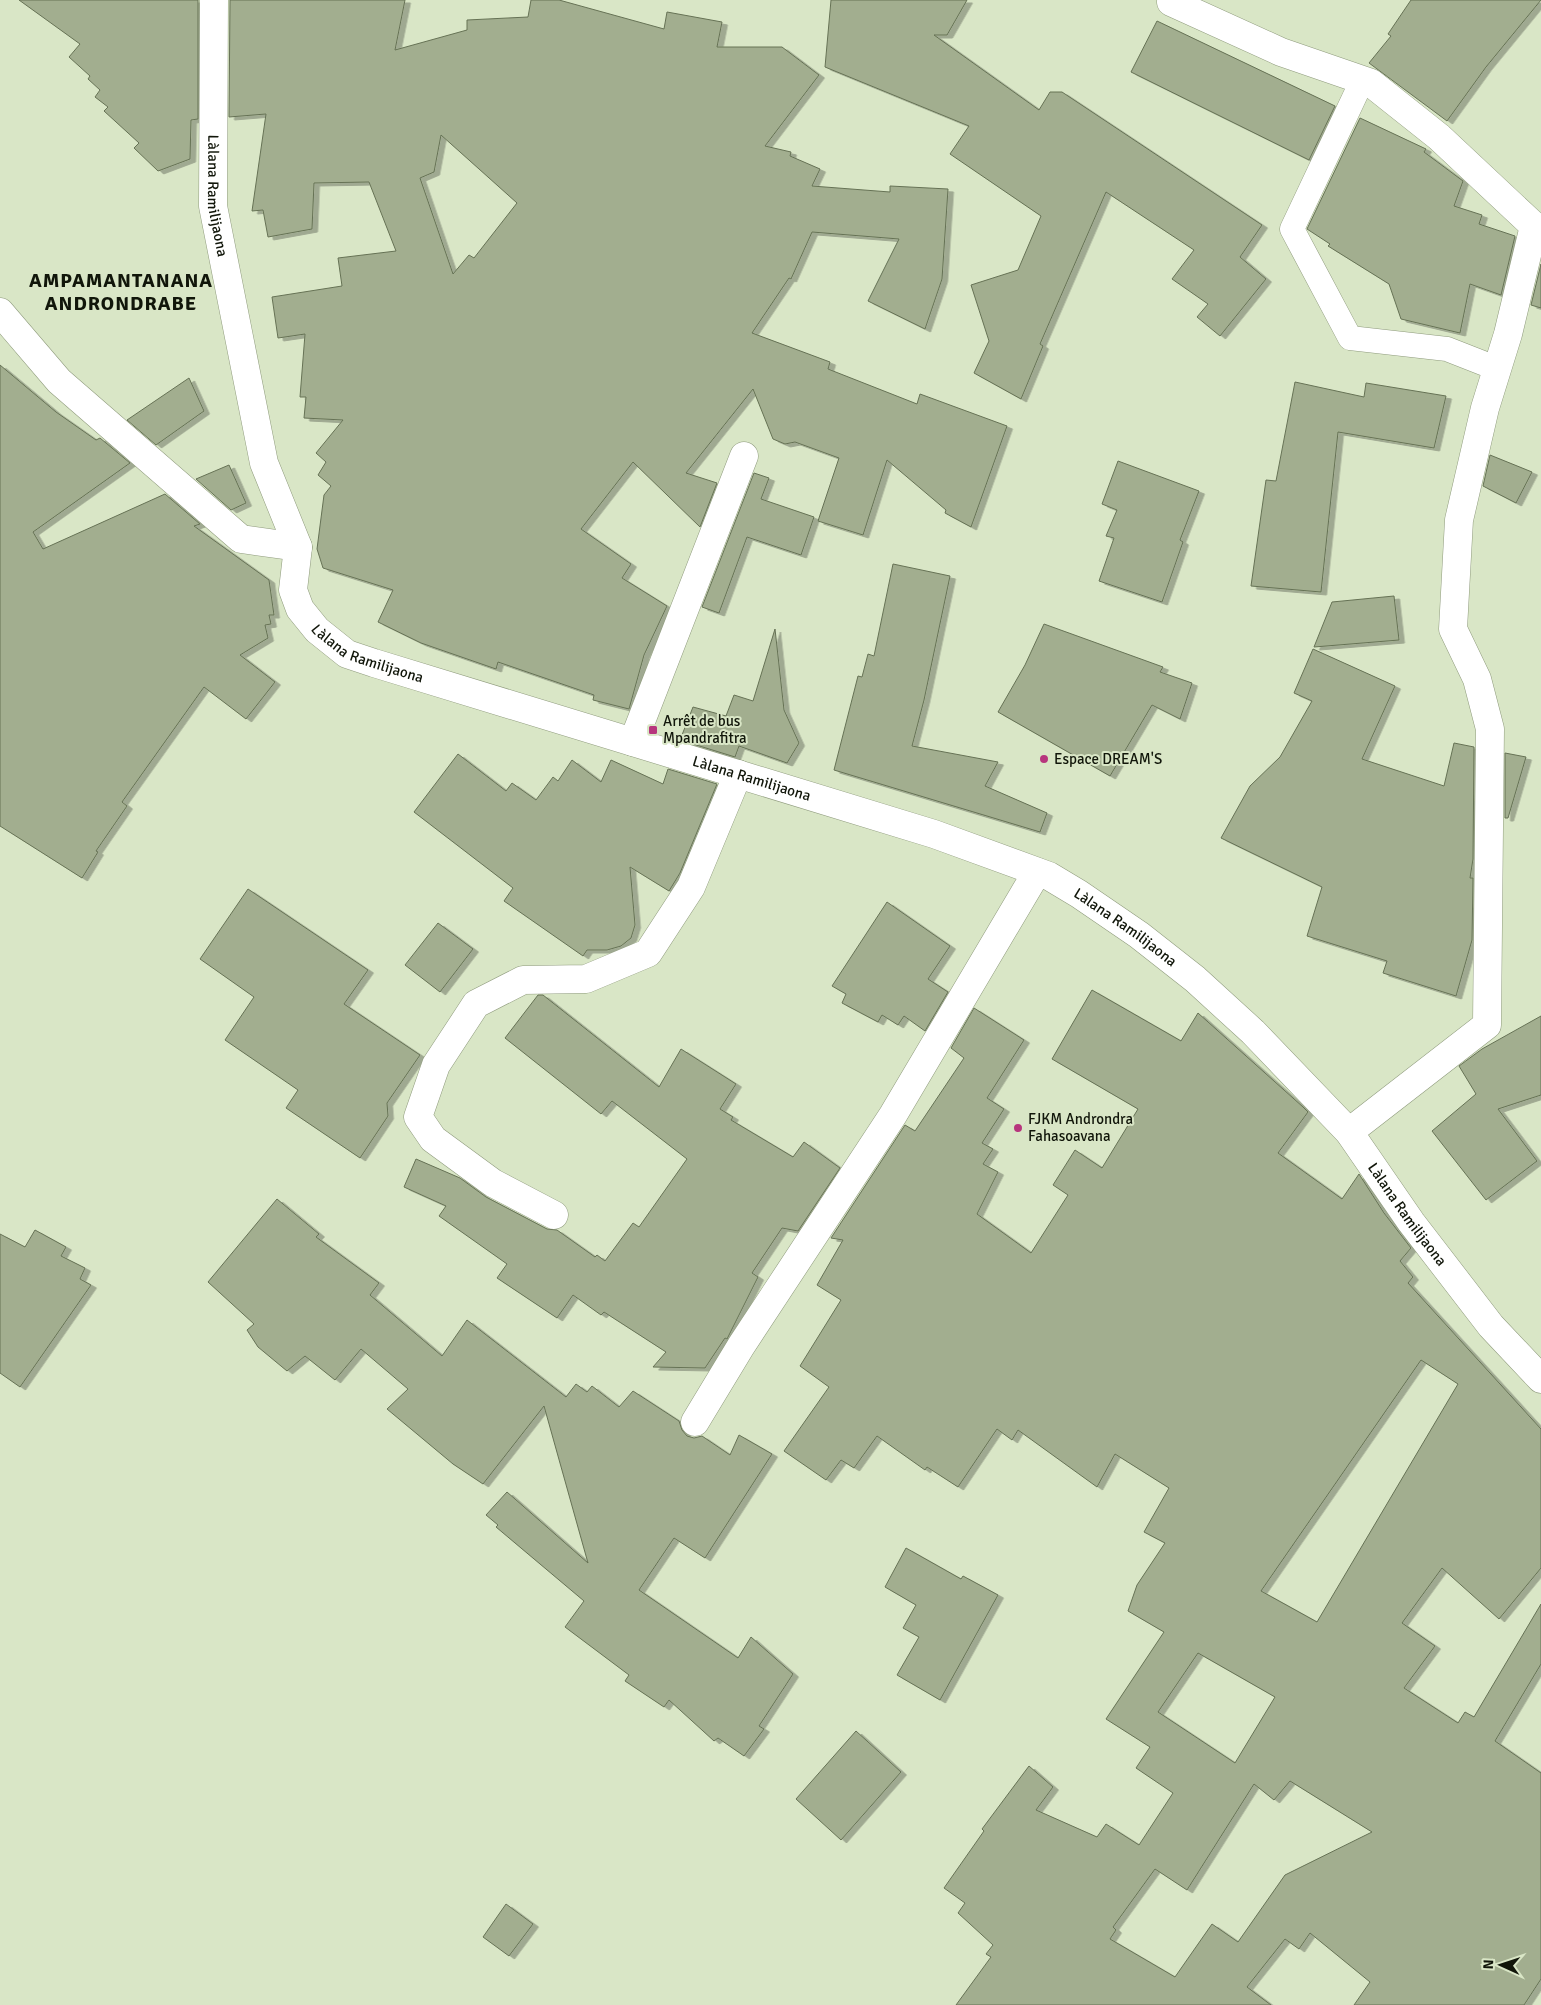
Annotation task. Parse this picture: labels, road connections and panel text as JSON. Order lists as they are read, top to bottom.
{
  "streets": {
    "street": ["Làlana Ramilijaona"]
  },
  "districts": ["AMPAMANTANANA ANDRONDRABE"],
  "places": {
    "transit": ["Arrêt de bus Mpandrafitra"],
    "other": ["Espace DREAM'S", "FJKM Androndra Fahasoavana"]
  },
  "north": "left"
}
